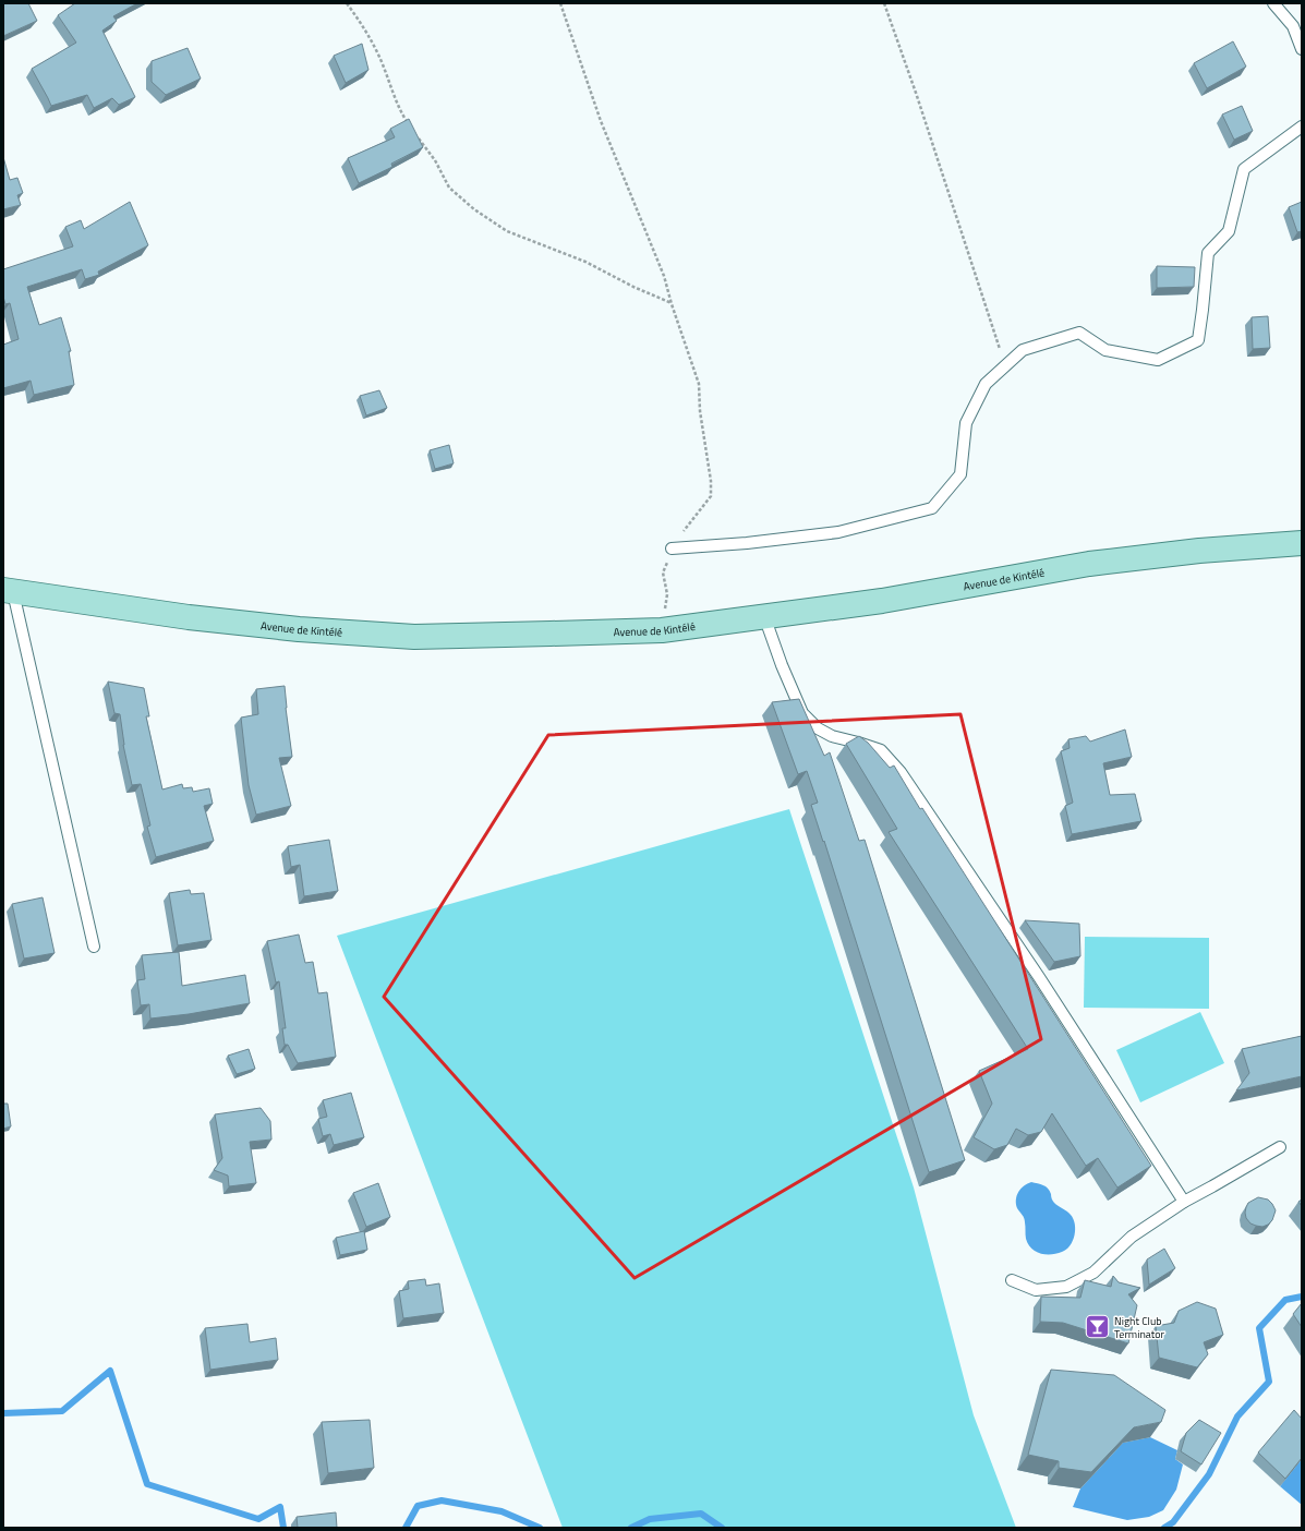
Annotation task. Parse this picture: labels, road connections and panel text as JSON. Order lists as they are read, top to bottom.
{
  "streets": {
    "main road": ["Avenue de Kintélé"]
  },
  "places": {
    "bar": ["Night Club Terminator"]
  }
}
